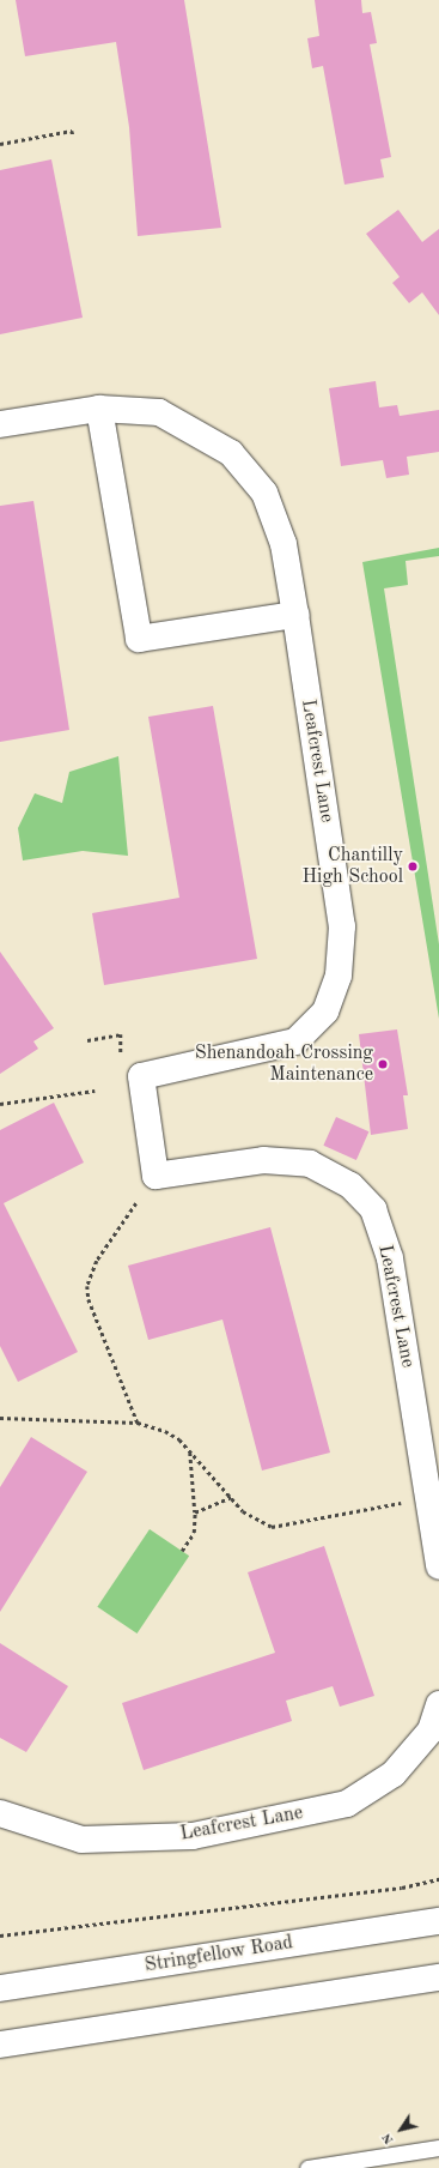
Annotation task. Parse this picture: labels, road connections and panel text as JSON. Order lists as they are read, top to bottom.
{
  "streets": {
    "street": ["Leafcrest Lane", "Stringfellow Road"]
  },
  "places": ["Chantilly High School", "Shenandoah Crossing Maintenance"],
  "north": "bottom left"
}
